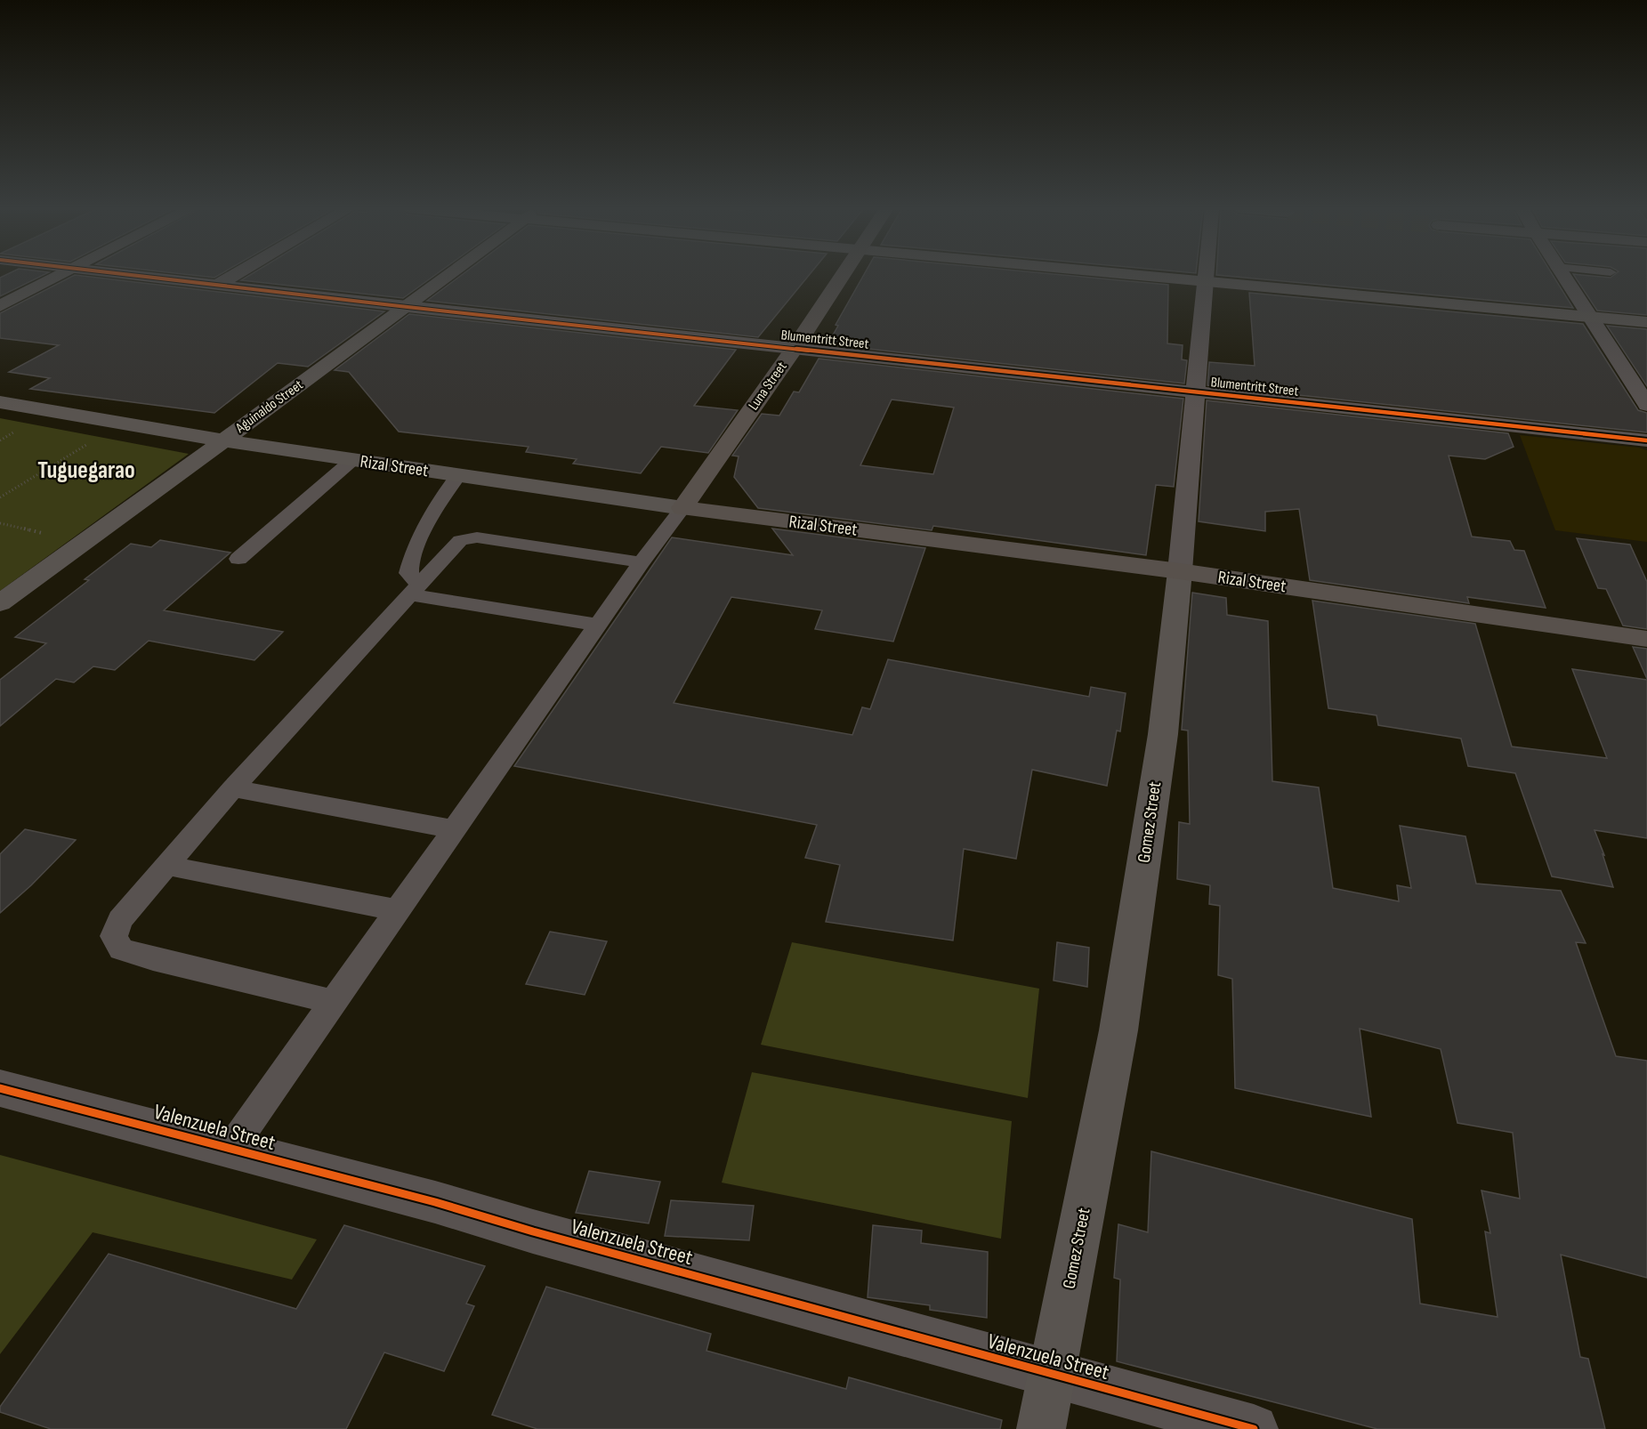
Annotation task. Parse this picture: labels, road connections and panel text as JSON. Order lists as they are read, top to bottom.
{
  "streets": {
    "main road": ["Luna Street", "Rizal Street"],
    "street": [
      "Blumentritt Street",
      "Aguinaldo Street",
      "Gomez Street",
      "Valenzuela Street"
    ]
  },
  "crossings": [
    ["Blumentritt Street", "Luna Street"],
    ["Blumentritt Street", "Aguinaldo Street"],
    ["Blumentritt Street", "Gomez Street"],
    ["Luna Street", "Rizal Street"],
    ["Aguinaldo Street", "Rizal Street"],
    ["Rizal Street", "Gomez Street"],
    ["Gomez Street", "Valenzuela Street"]
  ],
  "districts": ["Tuguegarao"]
}
